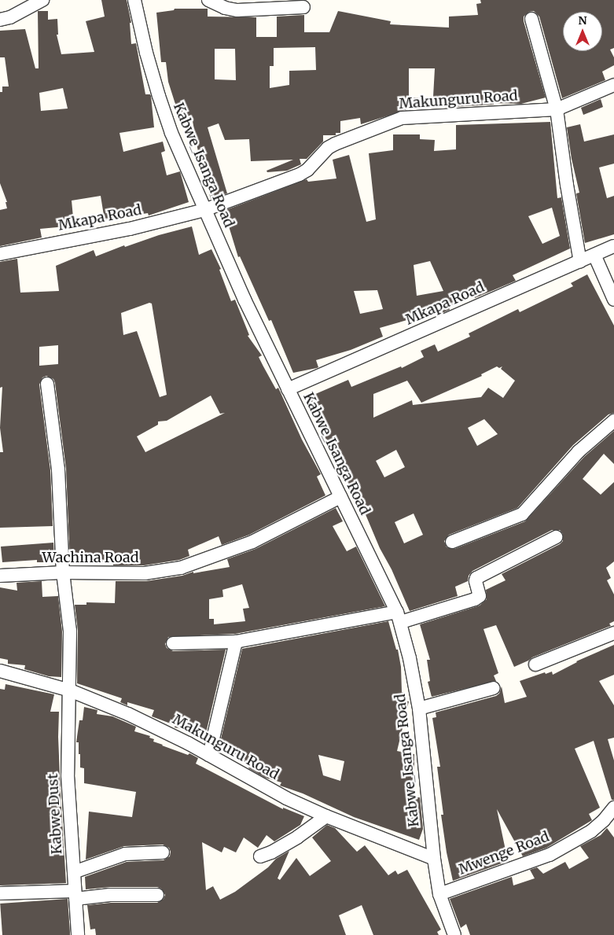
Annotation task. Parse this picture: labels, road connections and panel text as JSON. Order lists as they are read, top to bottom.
{
  "streets": {
    "street": [
      "Makunguru Road",
      "Kabwe_Isanga Road",
      "Mkapa Road",
      "Wachina Road",
      "Kabwe Dust",
      "Mwenge Road"
    ]
  },
  "crossings": [
    ["Makunguru Road", "Kabwe_Isanga Road"],
    ["Makunguru Road", "Mkapa Road"],
    ["Makunguru Road", "Kabwe Dust"],
    ["Kabwe_Isanga Road", "Mkapa Road"],
    ["Kabwe_Isanga Road", "Wachina Road"],
    ["Kabwe_Isanga Road", "Mwenge Road"],
    ["Wachina Road", "Kabwe Dust"]
  ],
  "north": "top"
}
